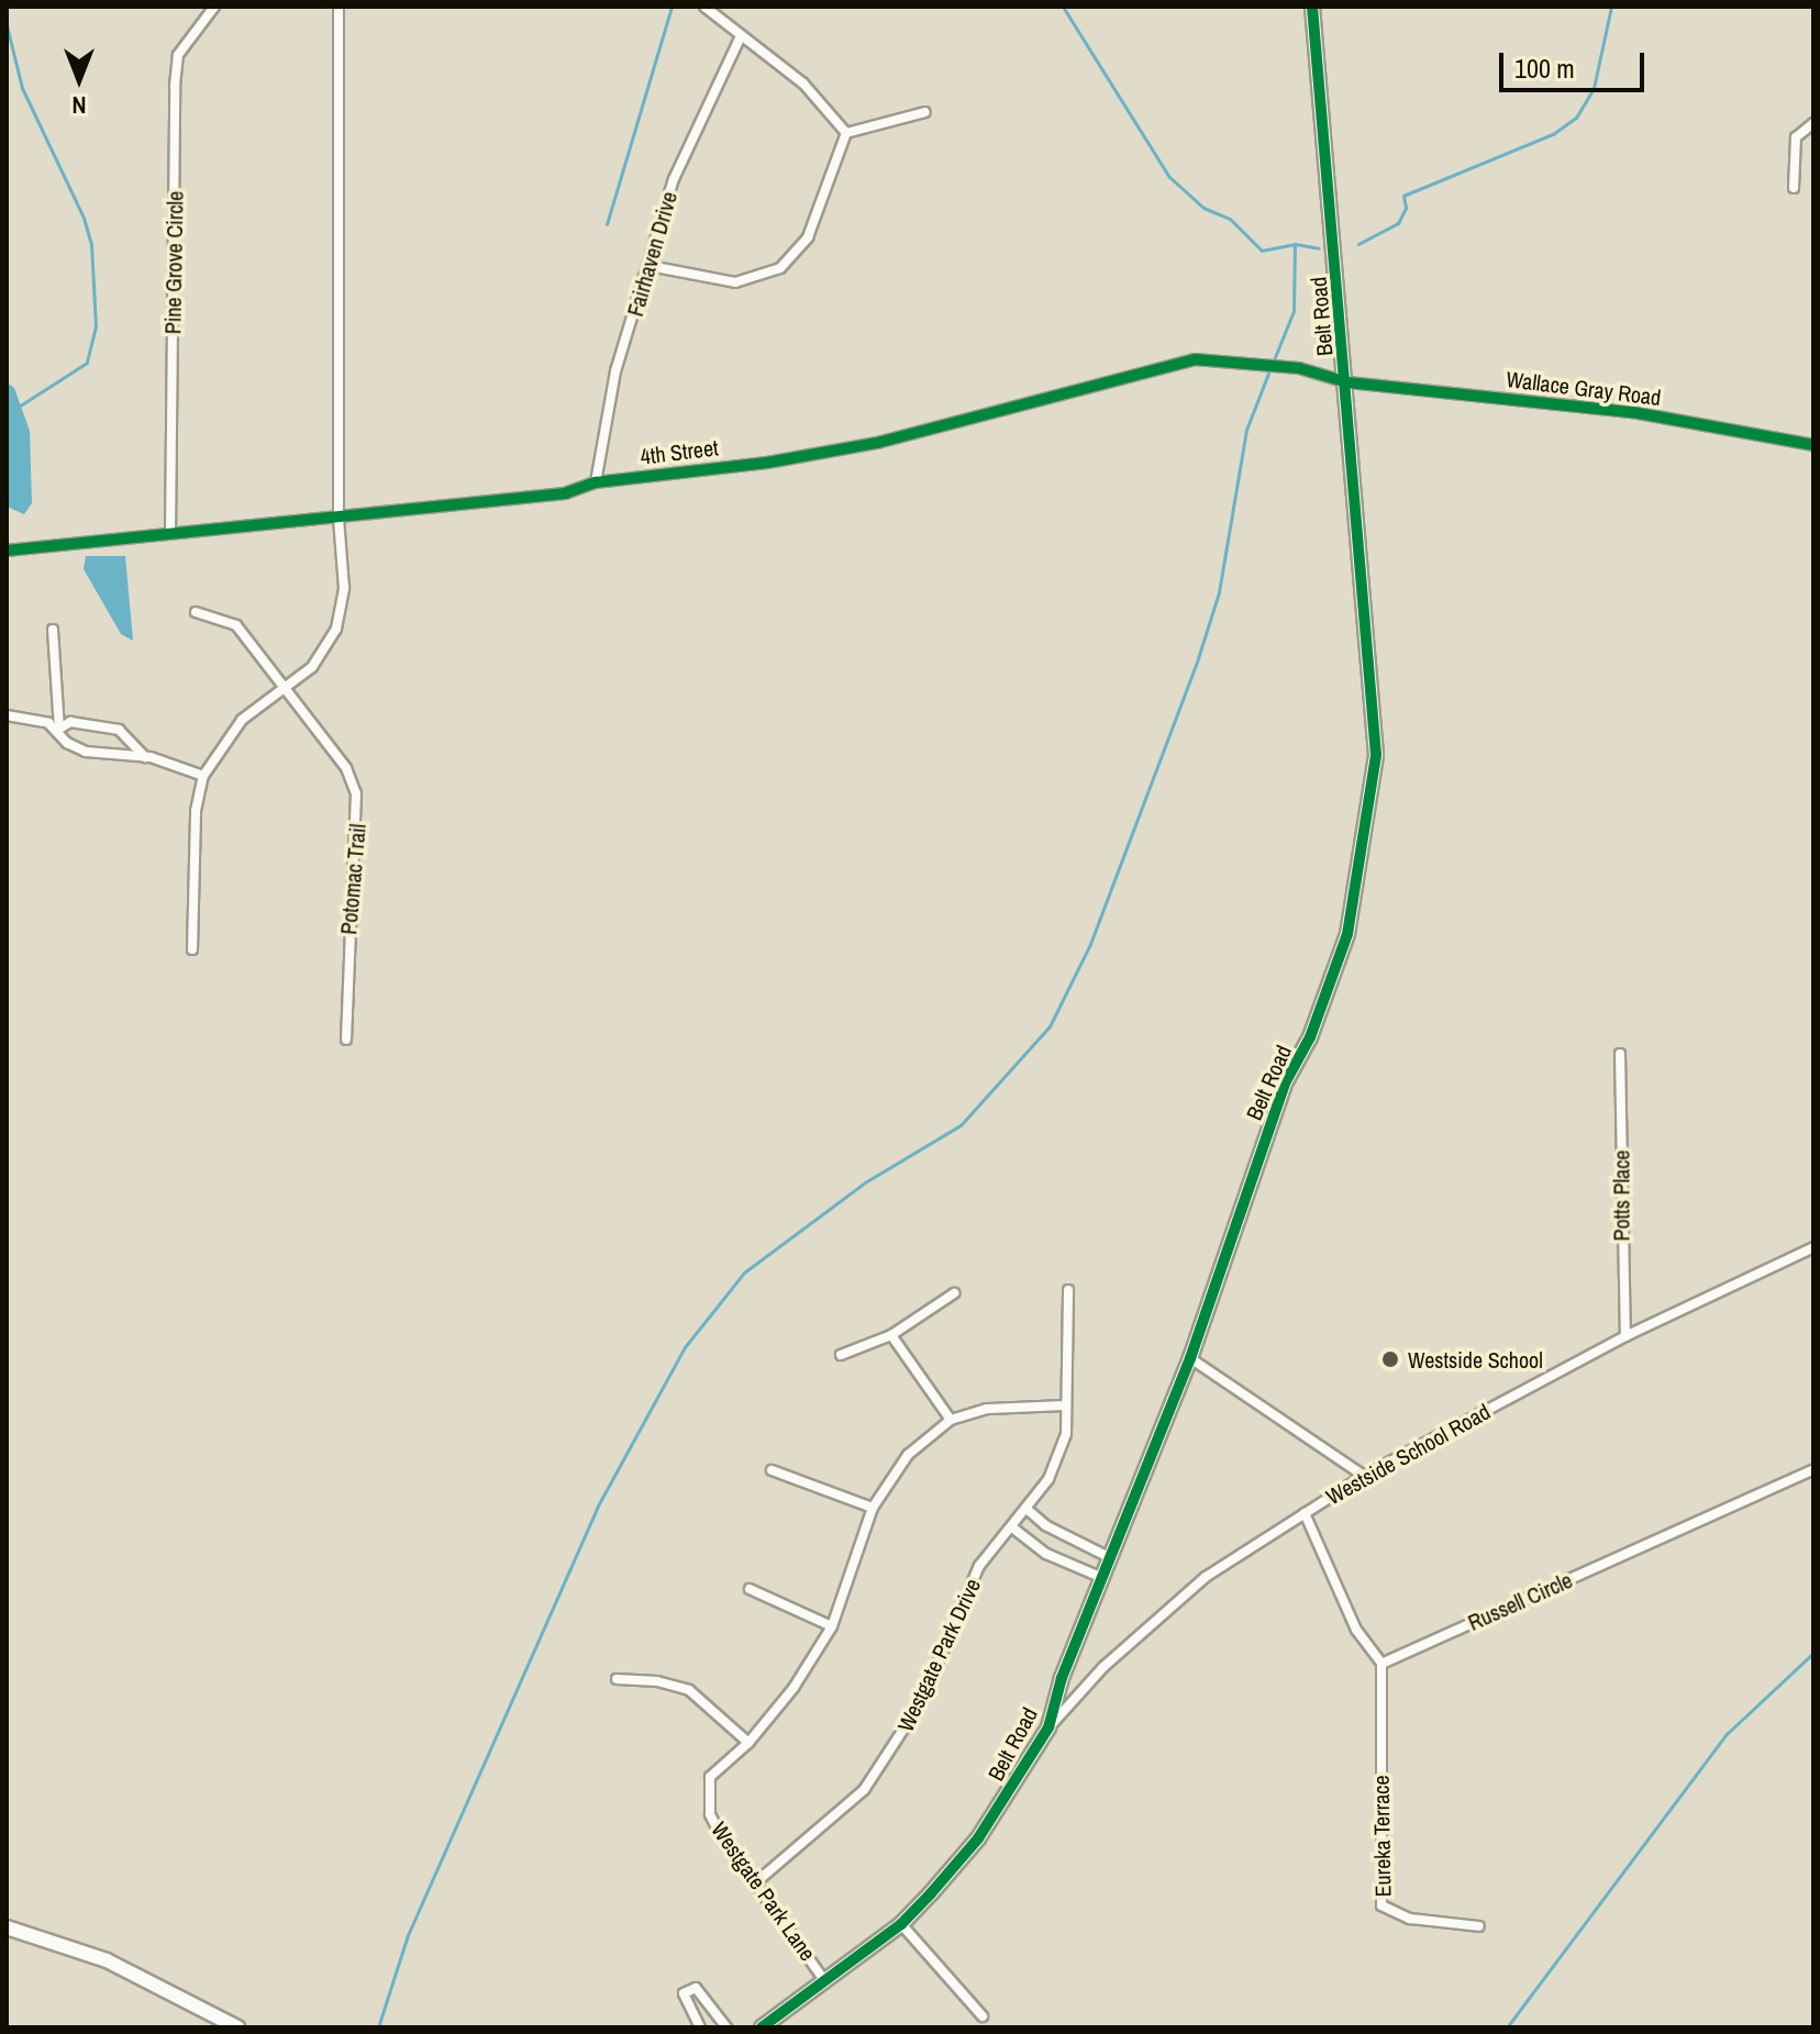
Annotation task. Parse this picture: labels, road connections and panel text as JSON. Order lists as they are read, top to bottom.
{
  "streets": {
    "street": [
      "Fairhaven Drive",
      "Pine Grove Circle",
      "Belt Road",
      "Wallace Gray Road",
      "4th Street",
      "Potomac Trail",
      "Potts Place",
      "Westside School Road",
      "Russell Circle",
      "Westgate Park Drive",
      "Eureka Terrace",
      "Westgate Park Lane"
    ]
  },
  "crossings": [
    ["Fairhaven Drive", "4th Street"],
    ["Pine Grove Circle", "4th Street"],
    ["Belt Road", "Wallace Gray Road"],
    ["Belt Road", "4th Street"],
    ["Belt Road", "Westside School Road"],
    ["Belt Road", "Westgate Park Lane"],
    ["Wallace Gray Road", "4th Street"],
    ["Potts Place", "Westside School Road"],
    ["Russell Circle", "Eureka Terrace"],
    ["Westgate Park Drive", "Westgate Park Lane"]
  ],
  "places": ["Westside School"],
  "scale_bar": "100 m",
  "north": "bottom"
}
